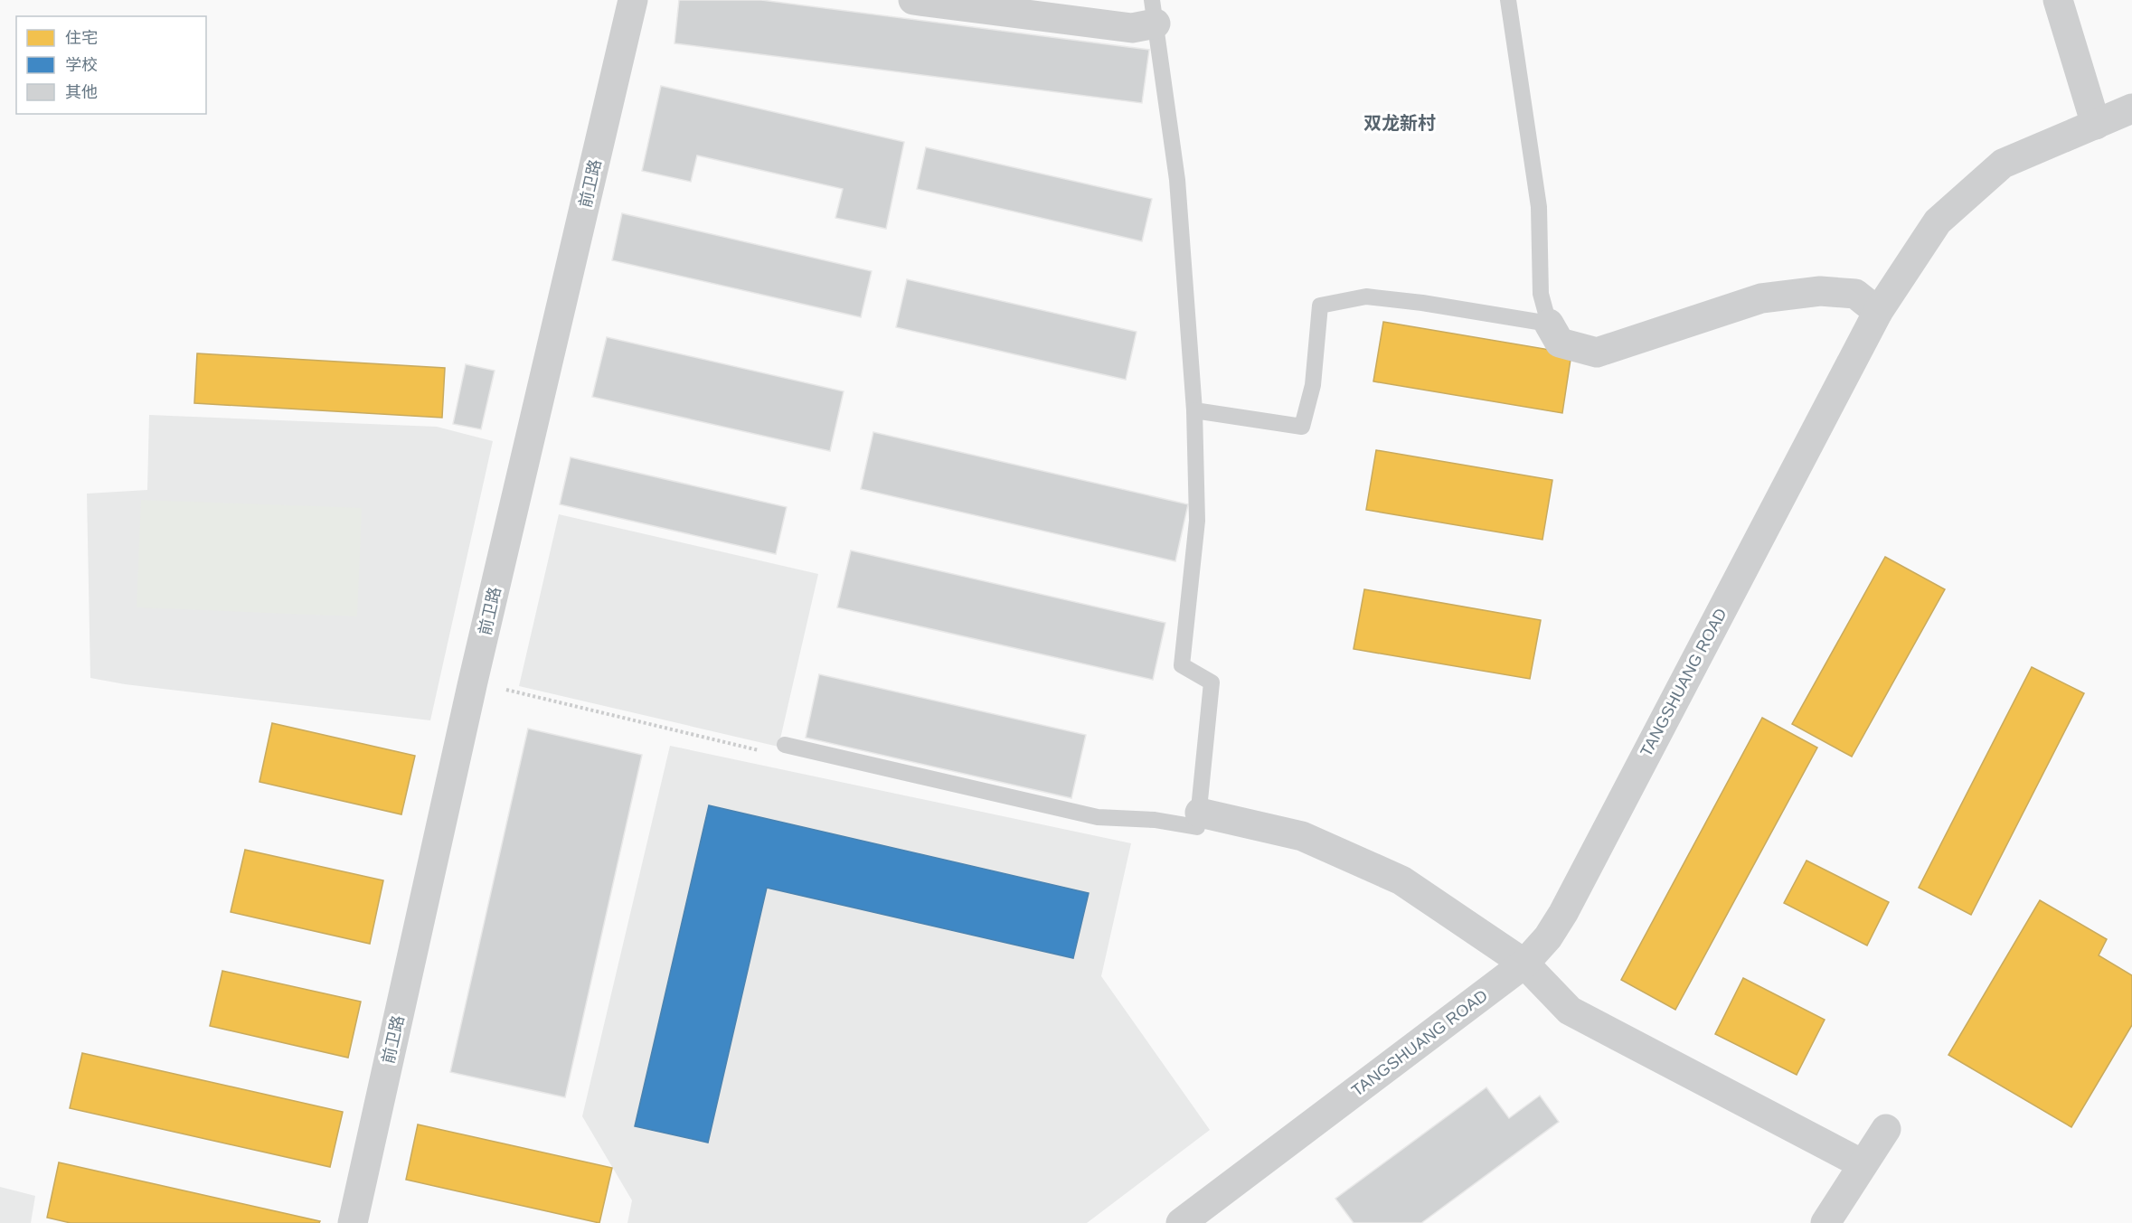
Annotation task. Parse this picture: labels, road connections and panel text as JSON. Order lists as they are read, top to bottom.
{
  "streets": {
    "street": ["前卫路", "TANGSHUANG ROAD"]
  },
  "districts": ["双龙新村"],
  "legend": ["住宅", "学校", "其他"]
}
